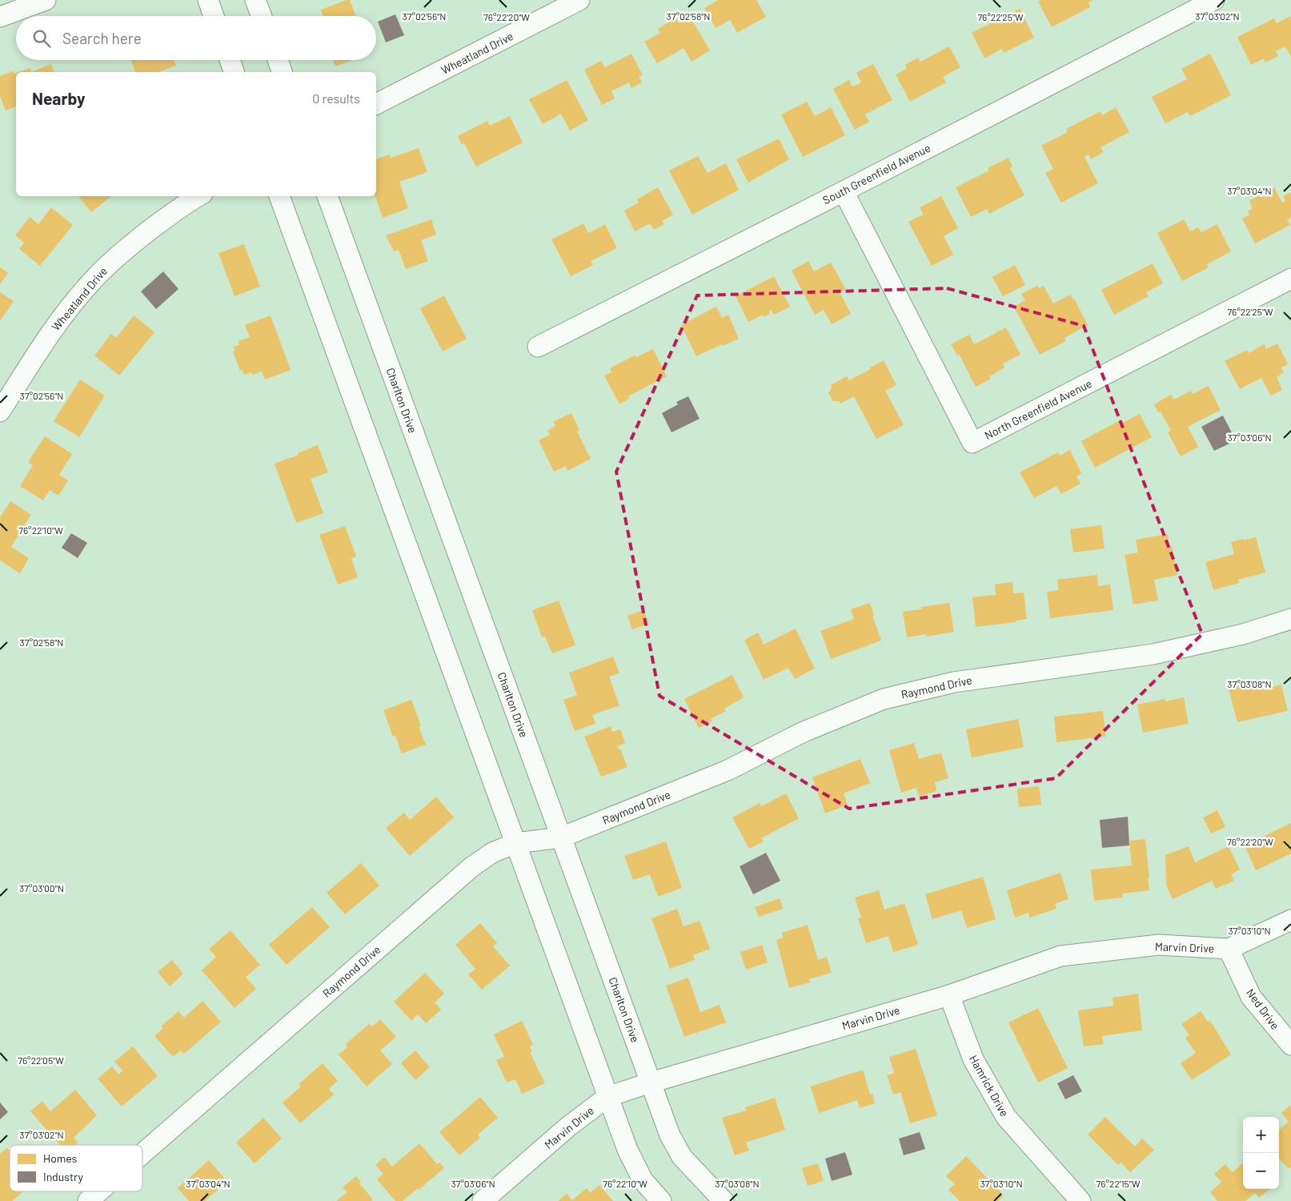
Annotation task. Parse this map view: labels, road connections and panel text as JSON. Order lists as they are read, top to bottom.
{
  "streets": {
    "street": [
      "Wheatland Drive",
      "South Greenfield Avenue",
      "Charlton Drive",
      "North Greenfield Avenue",
      "Raymond Drive",
      "Marvin Drive",
      "Ned Drive",
      "Hamrick Drive"
    ]
  },
  "crossings": [
    ["South Greenfield Avenue", "North Greenfield Avenue"],
    ["Charlton Drive", "Raymond Drive"],
    ["Charlton Drive", "Marvin Drive"],
    ["Marvin Drive", "Ned Drive"],
    ["Marvin Drive", "Hamrick Drive"]
  ],
  "legend": ["Homes", "Industry"],
  "page": {
    "search": "Search here",
    "heading": ["Nearby", "0 results"],
    "map_buttons": ["+", "−"]
  },
  "coordinates": [
    "37°02'56\"N",
    "37°02'58\"N",
    "37°03'02\"N",
    "76°22'20\"W",
    "76°22'25\"W",
    "37°03'04\"N",
    "37°03'06\"N",
    "76°22'10\"W",
    "37°03'08\"N",
    "37°03'00\"N",
    "37°03'10\"N",
    "76°22'05\"W",
    "76°22'15\"W"
  ]
}
